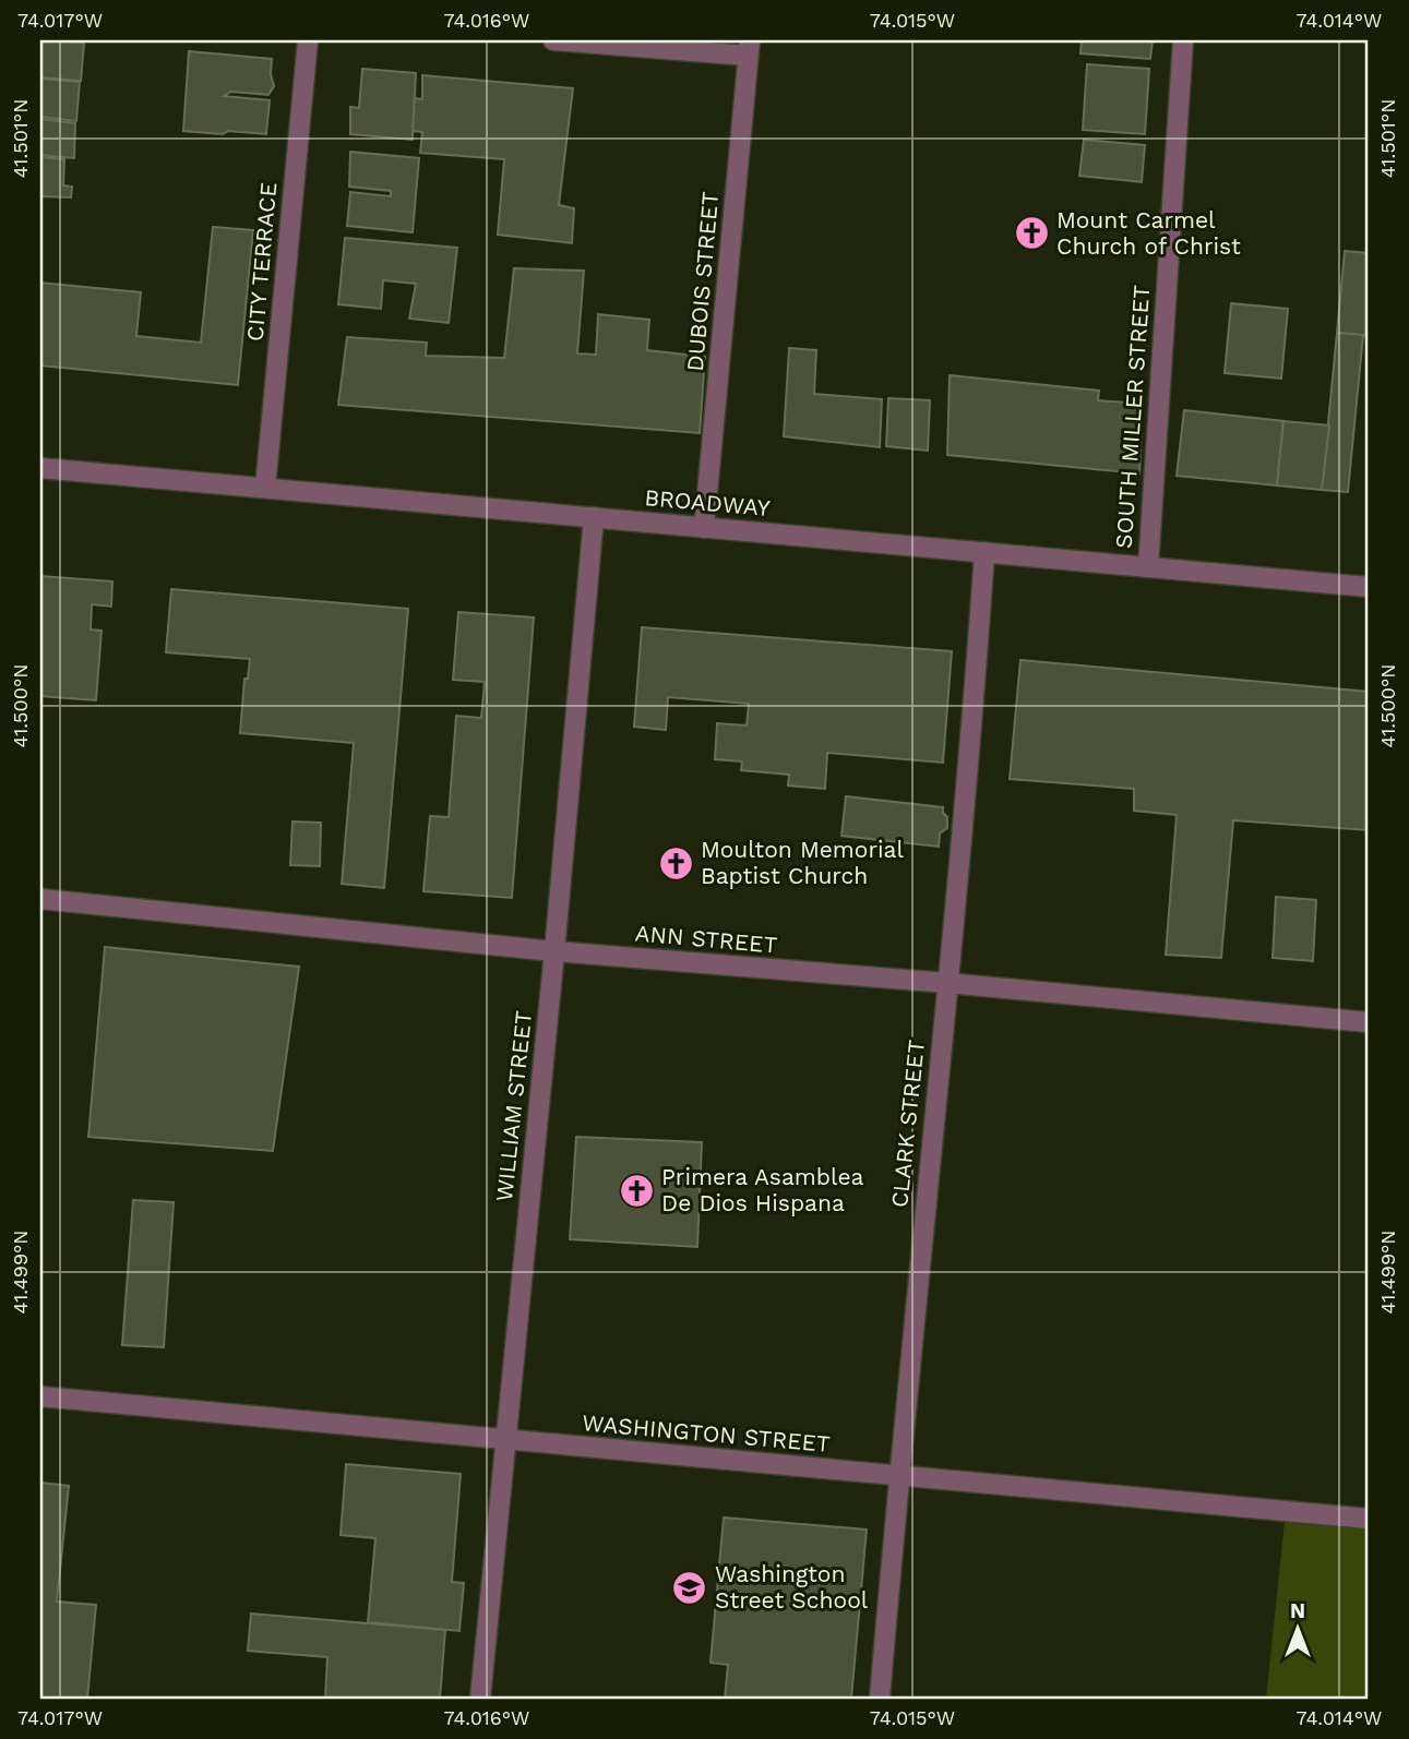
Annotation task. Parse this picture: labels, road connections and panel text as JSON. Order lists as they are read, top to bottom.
{
  "streets": {
    "street": [
      "CITY TERRACE",
      "DUBOIS STREET",
      "SOUTH MILLER STREET",
      "BROADWAY",
      "ANN STREET",
      "WILLIAM STREET",
      "CLARK STREET",
      "WASHINGTON STREET"
    ]
  },
  "crossings": [
    ["CITY TERRACE", "BROADWAY"],
    ["DUBOIS STREET", "BROADWAY"],
    ["SOUTH MILLER STREET", "BROADWAY"],
    ["BROADWAY", "WILLIAM STREET"],
    ["BROADWAY", "CLARK STREET"],
    ["ANN STREET", "WILLIAM STREET"],
    ["ANN STREET", "CLARK STREET"],
    ["WILLIAM STREET", "WASHINGTON STREET"],
    ["CLARK STREET", "WASHINGTON STREET"]
  ],
  "places": {
    "church": ["Mount Carmel Church of Christ", "Moulton Memorial Baptist Church", "Primera Asamblea De Dios Hispana"],
    "school or university": ["Washington Street School"]
  },
  "north": "top",
  "coordinates": [
    "74.017°W",
    "74.016°W",
    "74.015°W",
    "74.014°W",
    "41.501°N",
    "41.500°N",
    "41.499°N"
  ]
}
